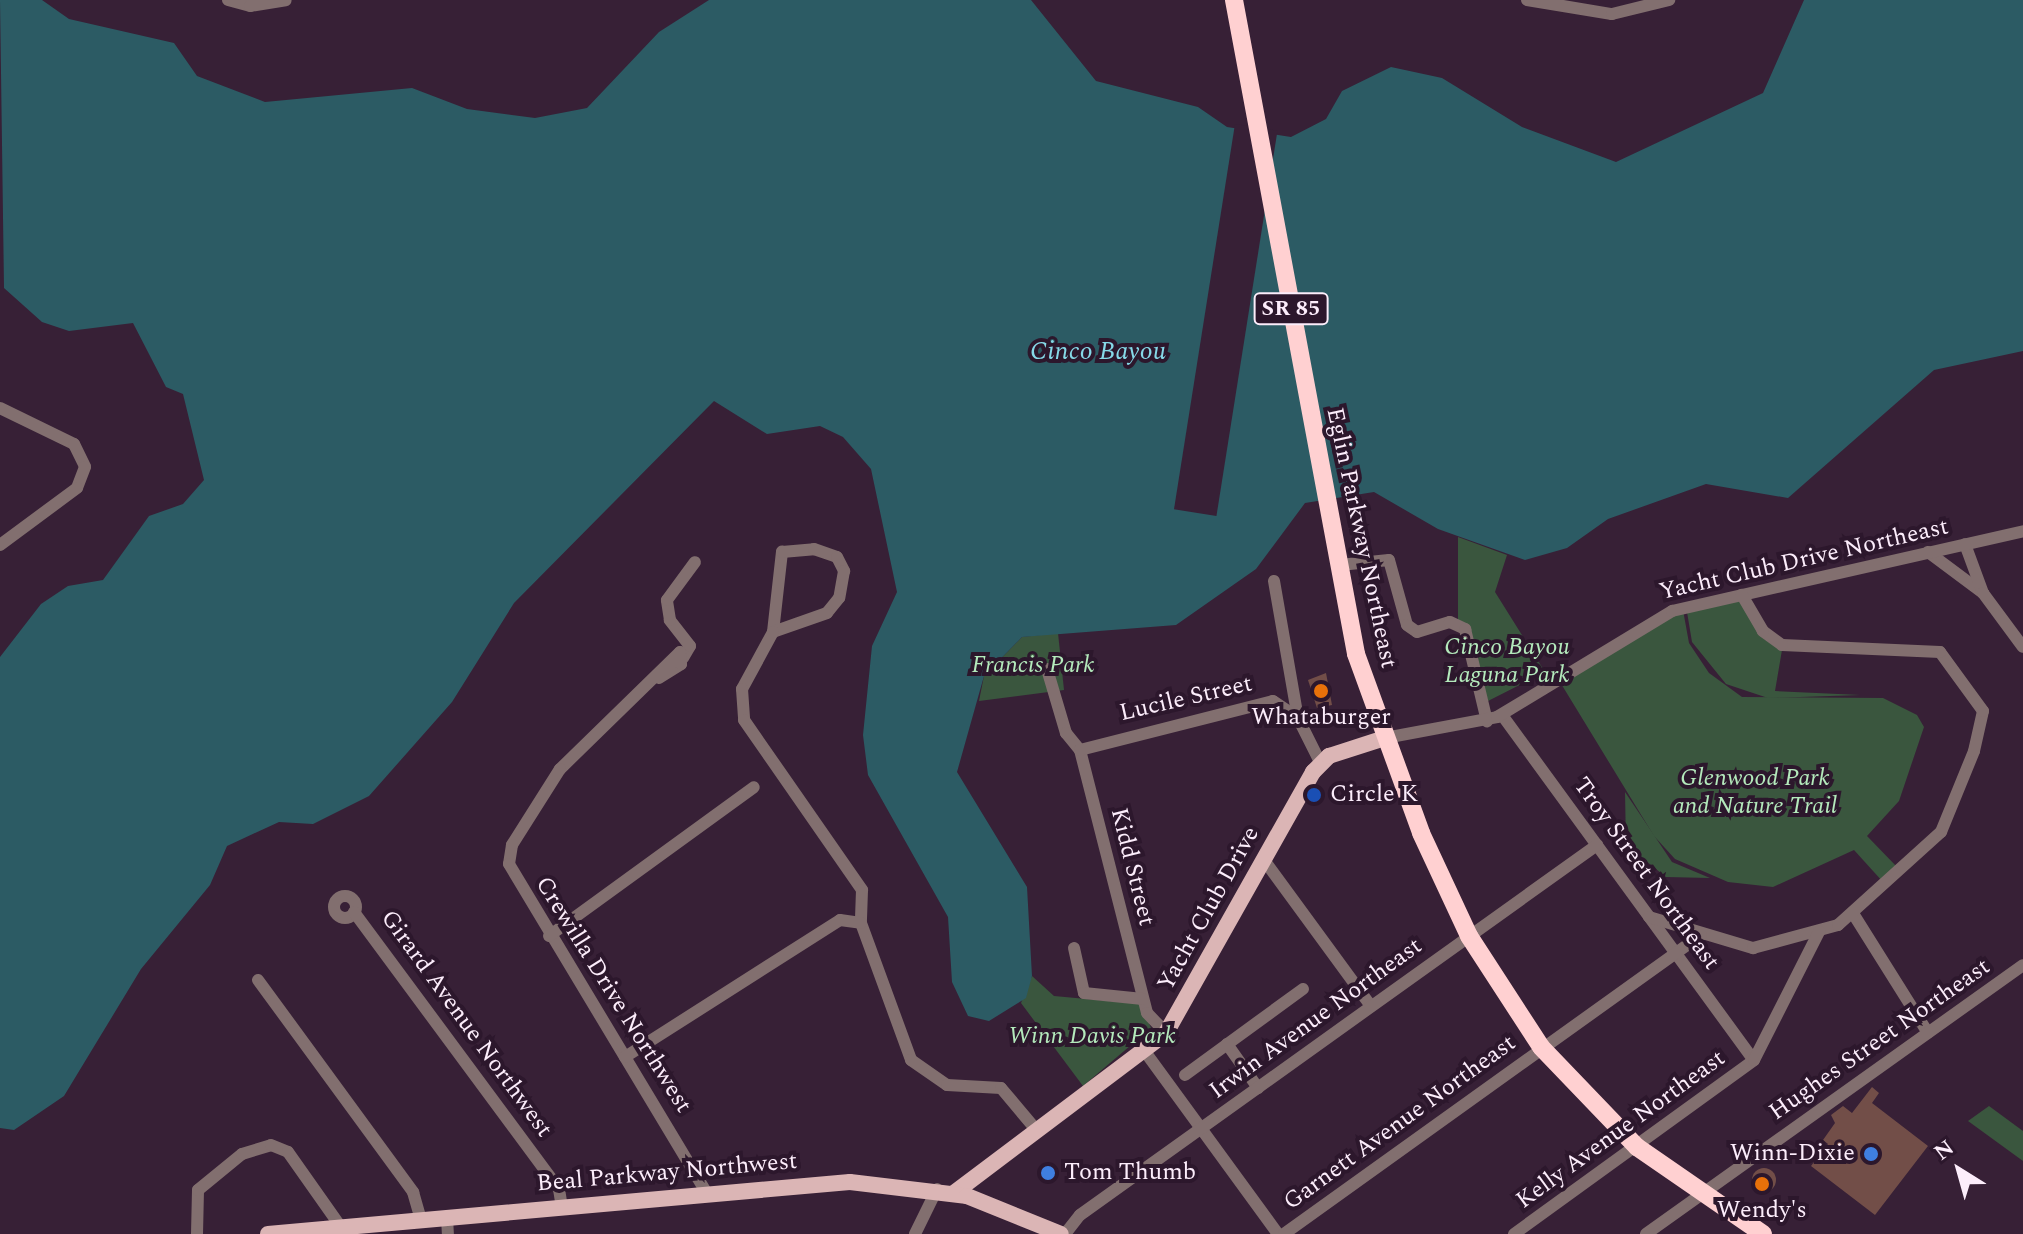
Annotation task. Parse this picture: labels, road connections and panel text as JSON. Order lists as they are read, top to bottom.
{
  "streets": {
    "highway": ["SR 85", "Eglin Parkway Northeast"],
    "main road": ["Yacht Club Drive", "Beal Parkway Northwest"],
    "street": [
      "Yacht Club Drive Northeast",
      "Lucile Street",
      "Kidd Street",
      "Troy Street Northeast",
      "Crewilla Drive Northwest",
      "Irwin Avenue Northeast",
      "Girard Avenue Northwest",
      "Hughes Street Northeast",
      "Garnett Avenue Northeast",
      "Kelly Avenue Northeast"
    ]
  },
  "crossings": [
    ["Eglin Parkway Northeast", "Yacht Club Drive Northeast"],
    ["Eglin Parkway Northeast", "Irwin Avenue Northeast"],
    ["Eglin Parkway Northeast", "Hughes Street Northeast"],
    ["Eglin Parkway Northeast", "Garnett Avenue Northeast"],
    ["Eglin Parkway Northeast", "Kelly Avenue Northeast"],
    ["Yacht Club Drive Northeast", "Troy Street Northeast"],
    ["Lucile Street", "Kidd Street"],
    ["Kidd Street", "Yacht Club Drive"],
    ["Troy Street Northeast", "Irwin Avenue Northeast"],
    ["Troy Street Northeast", "Garnett Avenue Northeast"],
    ["Troy Street Northeast", "Kelly Avenue Northeast"],
    ["Yacht Club Drive", "Beal Parkway Northwest"],
    ["Crewilla Drive Northwest", "Beal Parkway Northwest"],
    ["Irwin Avenue Northeast", "Beal Parkway Northwest"],
    ["Girard Avenue Northwest", "Beal Parkway Northwest"]
  ],
  "water": ["Cinco Bayou"],
  "parks": [
    "Cinco Bayou Laguna Park",
    "Francis Park",
    "Glenwood Park and Nature Trail",
    "Winn Davis Park"
  ],
  "places": [
    "Whataburger",
    "Circle K",
    "Winn-Dixie",
    "Tom Thumb",
    "Wendy's"
  ],
  "north": "top left"
}
